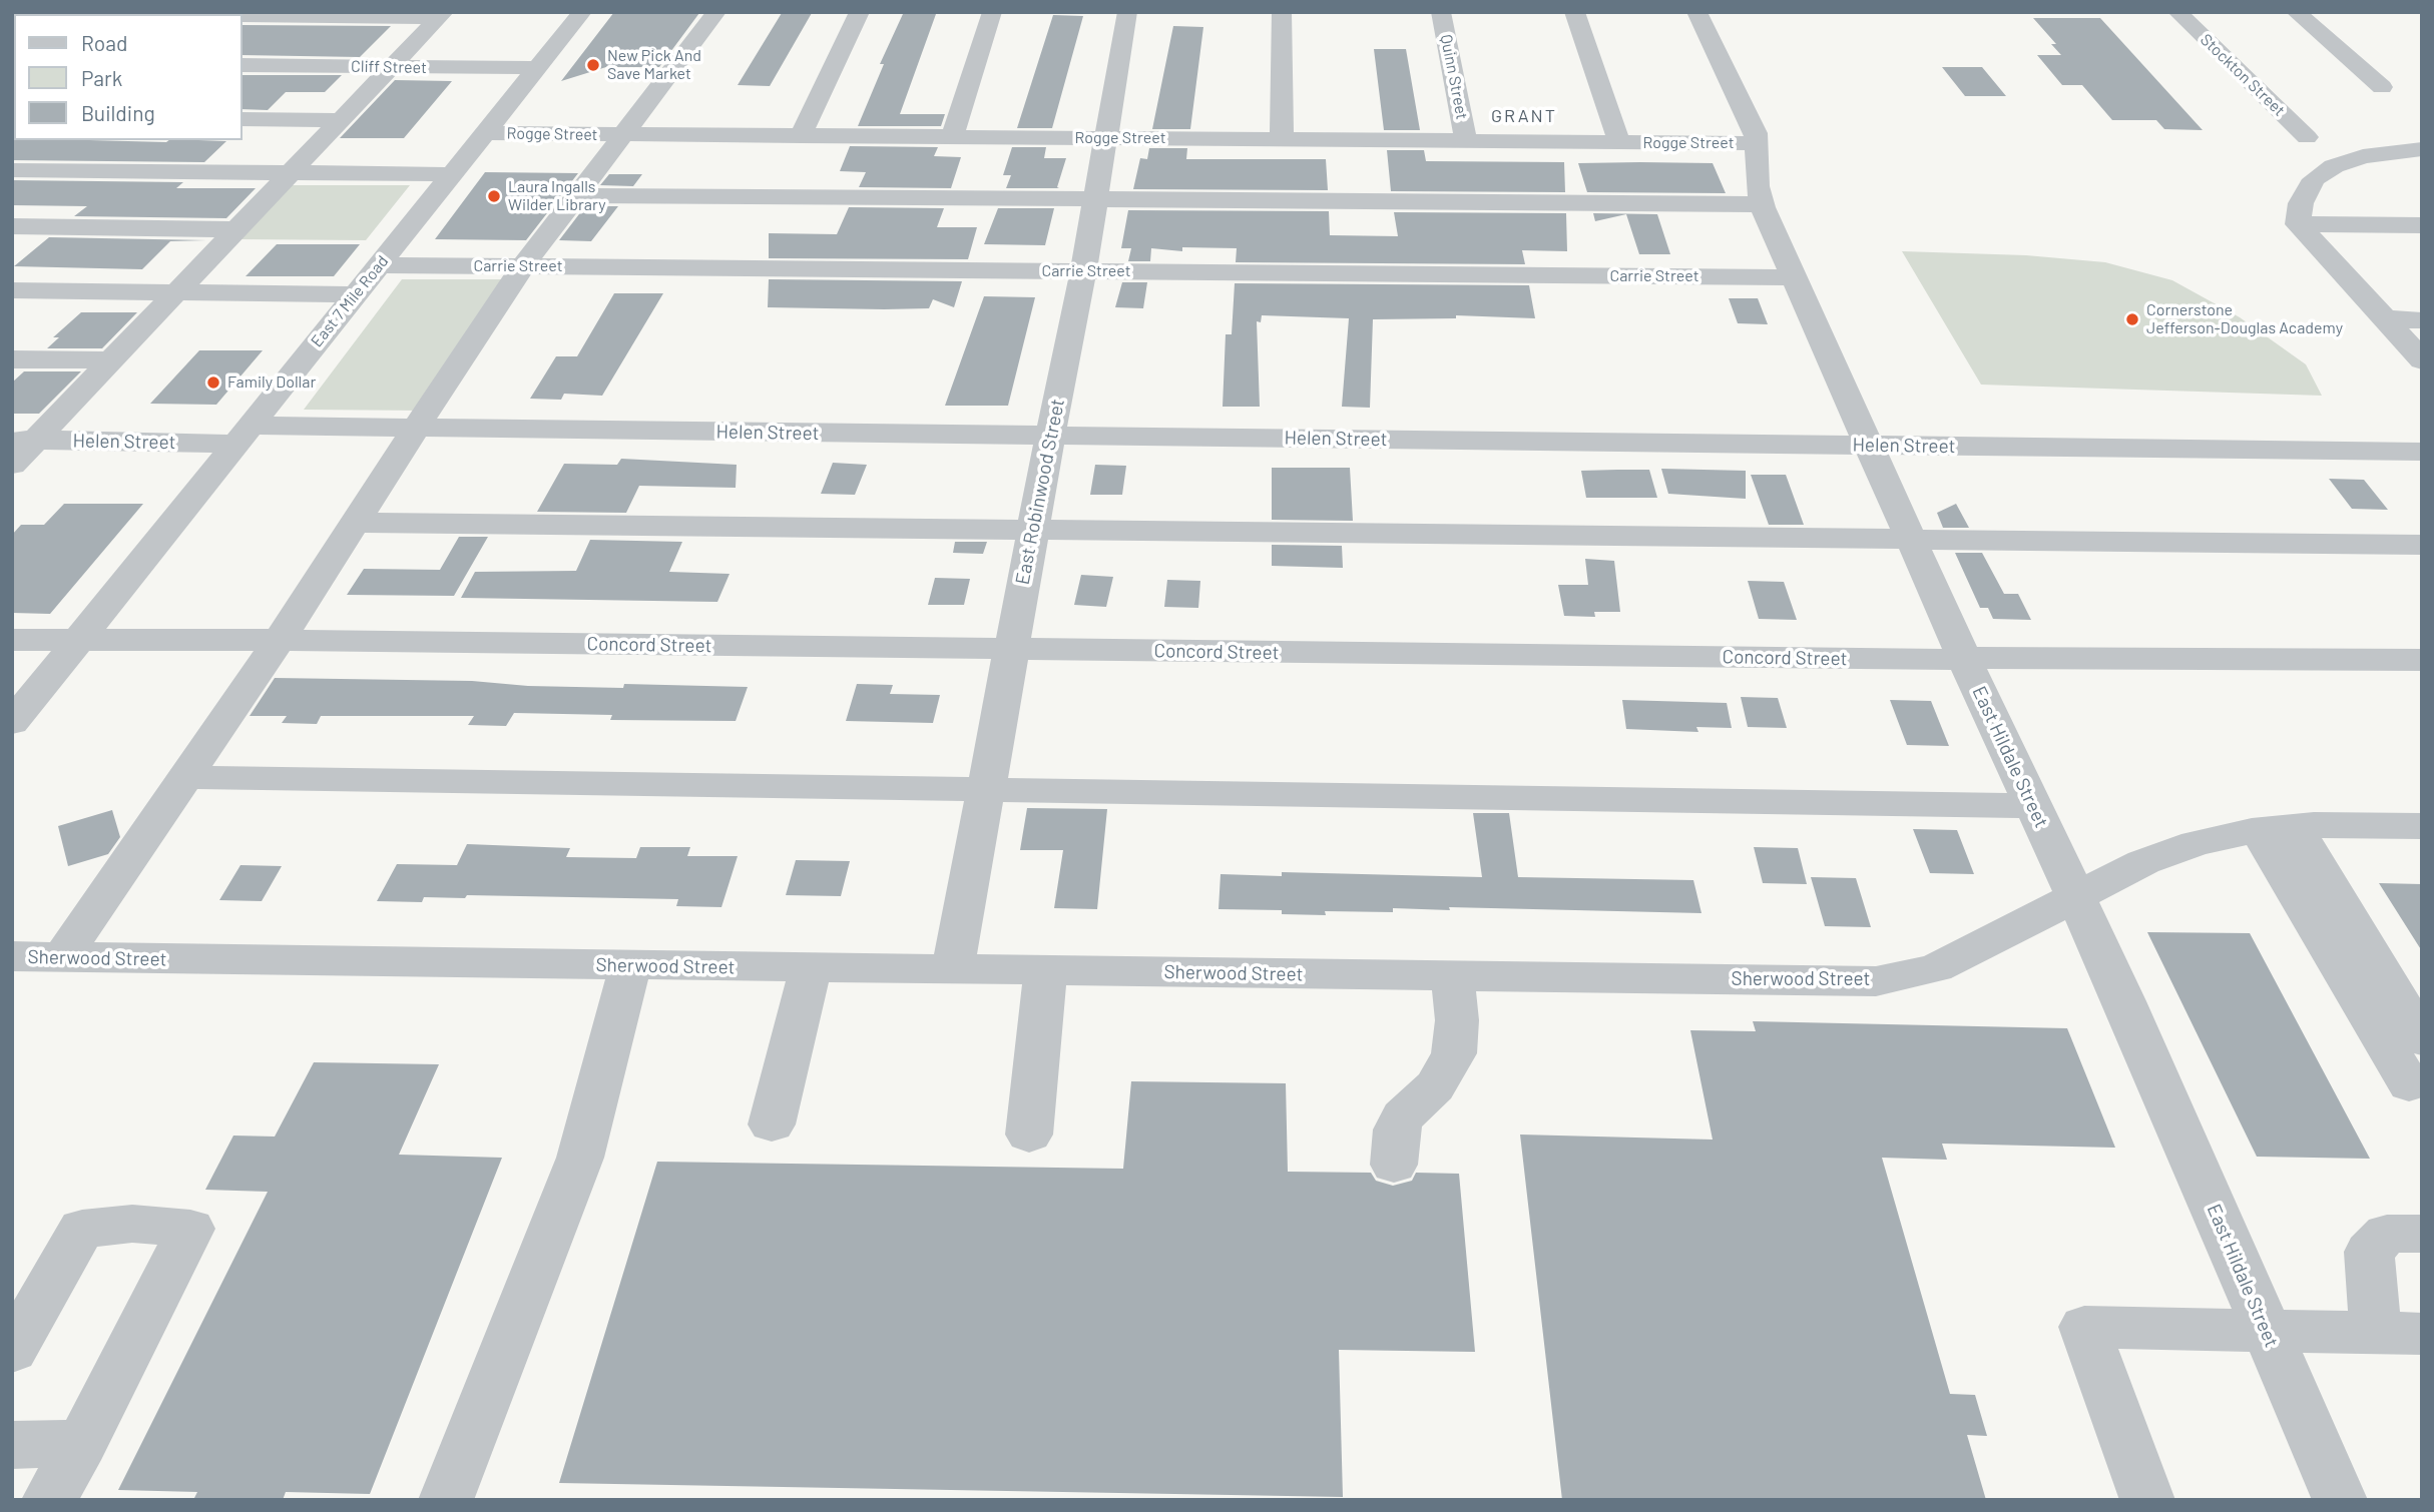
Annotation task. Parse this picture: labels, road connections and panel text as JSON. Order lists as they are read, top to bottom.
{
  "streets": {
    "street": [
      "Cliff Street",
      "Stockton Street",
      "Quinn Street",
      "Rogge Street",
      "Carrie Street",
      "East 7 Mile Road",
      "Helen Street",
      "East Robinwood Street",
      "Concord Street",
      "East Hildale Street",
      "Sherwood Street"
    ]
  },
  "crossings": [
    ["Cliff Street", "Rogge Street"],
    ["Cliff Street", "East 7 Mile Road"],
    ["Quinn Street", "Rogge Street"],
    ["Rogge Street", "East 7 Mile Road"],
    ["Rogge Street", "East Robinwood Street"],
    ["Rogge Street", "East Hildale Street"],
    ["Carrie Street", "East 7 Mile Road"],
    ["Carrie Street", "East Robinwood Street"],
    ["Carrie Street", "East Hildale Street"],
    ["East 7 Mile Road", "Helen Street"],
    ["East 7 Mile Road", "Concord Street"],
    ["Helen Street", "East Robinwood Street"],
    ["Helen Street", "East Hildale Street"],
    ["East Robinwood Street", "Concord Street"],
    ["East Robinwood Street", "Sherwood Street"],
    ["Concord Street", "East Hildale Street"],
    ["East Hildale Street", "Sherwood Street"]
  ],
  "districts": ["GRANT"],
  "places": [
    "New Pick And Save Market",
    "Laura Ingalls Wilder Library",
    "Cornerstone Jefferson-Douglas Academy",
    "Family Dollar"
  ],
  "legend": ["Road", "Park", "Building"]
}
